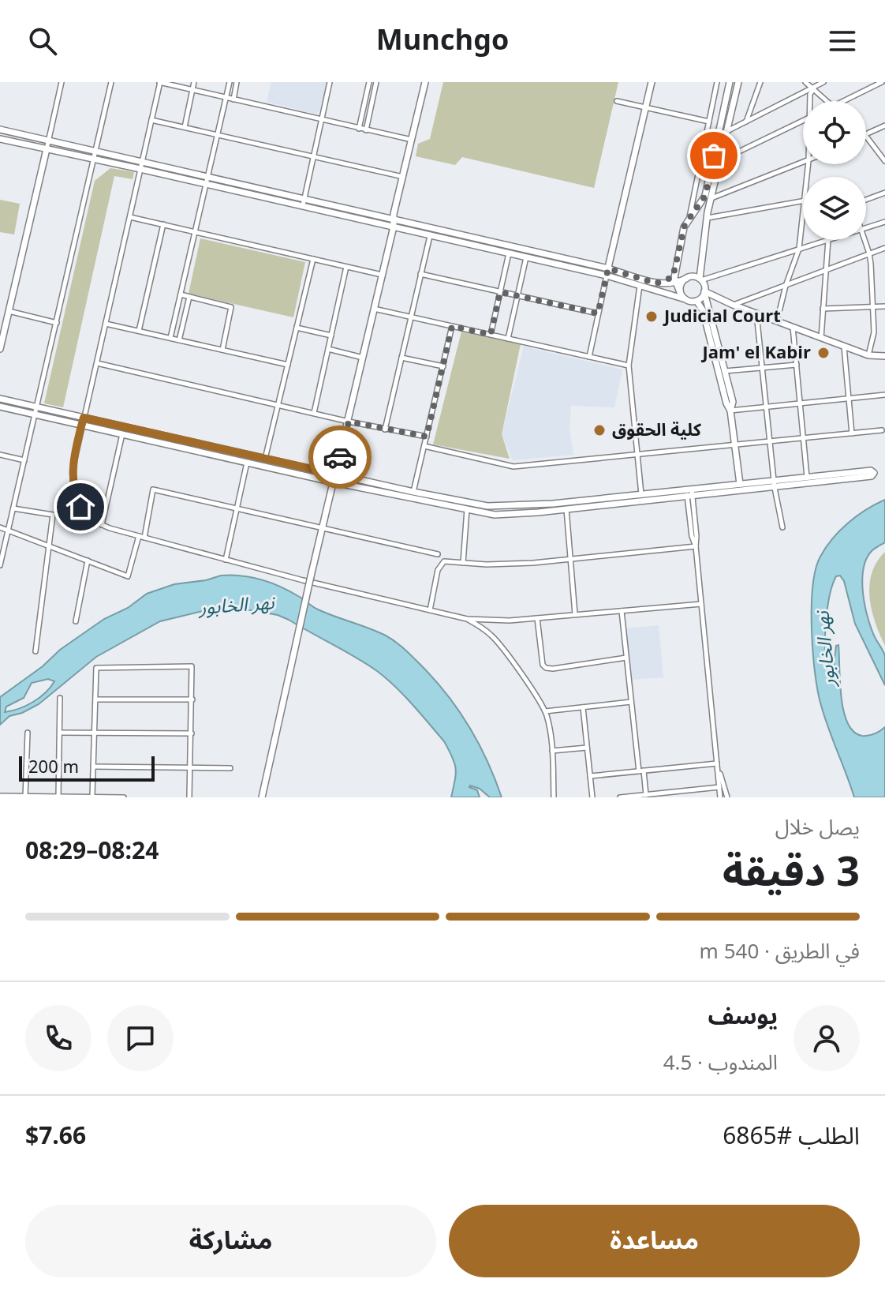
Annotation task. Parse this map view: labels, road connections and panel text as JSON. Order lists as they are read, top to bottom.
{
  "water": ["نهر الخابور"],
  "places": ["Judicial Court", "Jam' el Kabir", "كلية الحقوق"],
  "scale_bar": "200 m",
  "page": {
    "header": "Munchgo",
    "scale": "200 m",
    "heading": ["3 دقيقة", "يصل خلال", "08:24–08:29"],
    "panel": [
      "يوسف",
      "المندوب · 4.5",
      "الطلب #6865",
      "$7.66"
    ],
    "bar": "في الطريق · 540 m",
    "buttons": ["مساعدة", "مشاركة"]
  }
}
